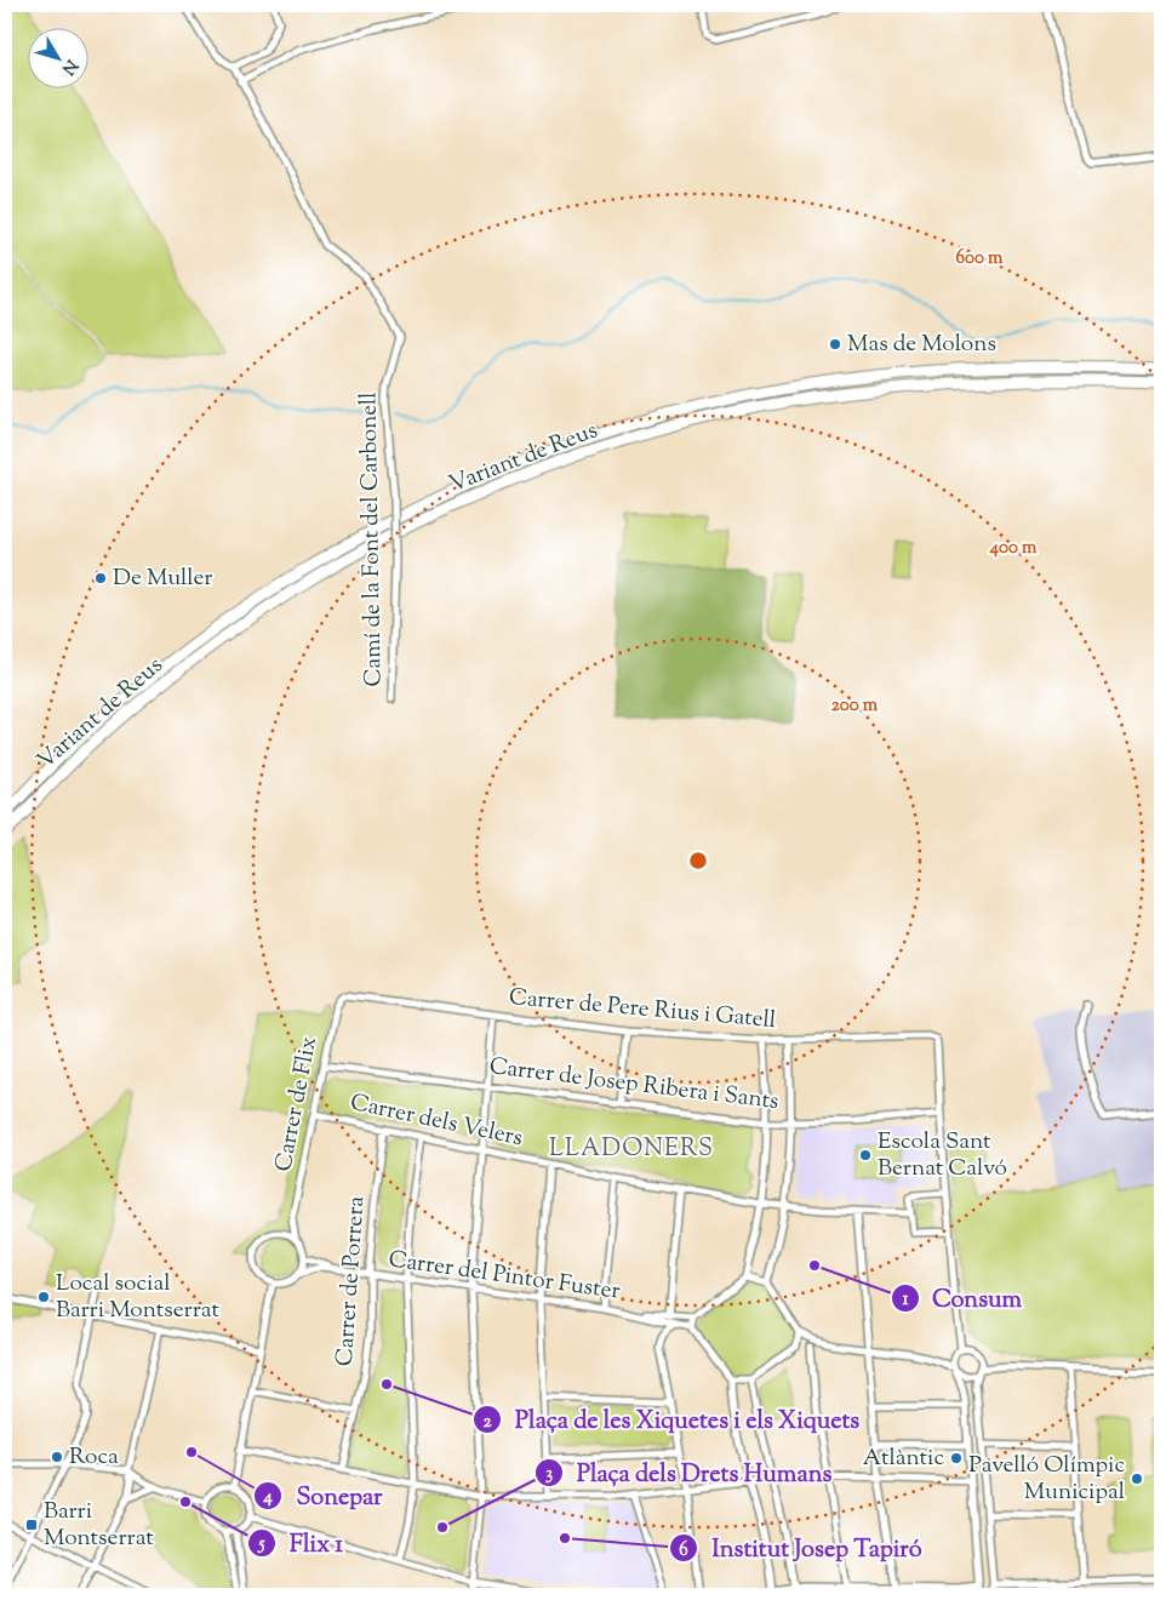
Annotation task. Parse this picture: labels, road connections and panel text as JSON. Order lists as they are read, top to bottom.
{
  "streets": {
    "highway": ["Variant de Reus"],
    "street": [
      "Camí de la Font del Carbonell",
      "Carrer de Pere Rius i Gatell",
      "Carrer de Josep Ribera i Sants",
      "Carrer de Flix",
      "Carrer dels Velers",
      "Carrer del Pintor Fuster",
      "Carrer de Porrera"
    ]
  },
  "crossings": [
    ["Carrer de Pere Rius i Gatell", "Carrer de Josep Ribera i Sants"],
    ["Carrer de Pere Rius i Gatell", "Carrer de Flix"],
    ["Carrer de Josep Ribera i Sants", "Carrer de Flix"],
    ["Carrer de Flix", "Carrer dels Velers"],
    ["Carrer de Flix", "Carrer del Pintor Fuster"],
    ["Carrer dels Velers", "Carrer de Porrera"],
    ["Carrer del Pintor Fuster", "Carrer de Porrera"]
  ],
  "districts": ["LLADONERS"],
  "places": {
    "other": [
      "Mas de Molons",
      "De Muller",
      "Escola Sant Bernat Calvó",
      "Consum",
      "Local social Barri Montserrat",
      "Plaça de les Xiquetes i els Xiquets",
      "Sonepar",
      "Roca",
      "Atlàntic",
      "Pavelló Olímpic Municipal",
      "Flix 1",
      "Plaça dels Drets Humans",
      "Institut Josep Tapiró"
    ],
    "transit": ["Barri Montserrat"]
  },
  "north": "bottom right",
  "rings": ["600 m", "400 m", "200 m"]
}
